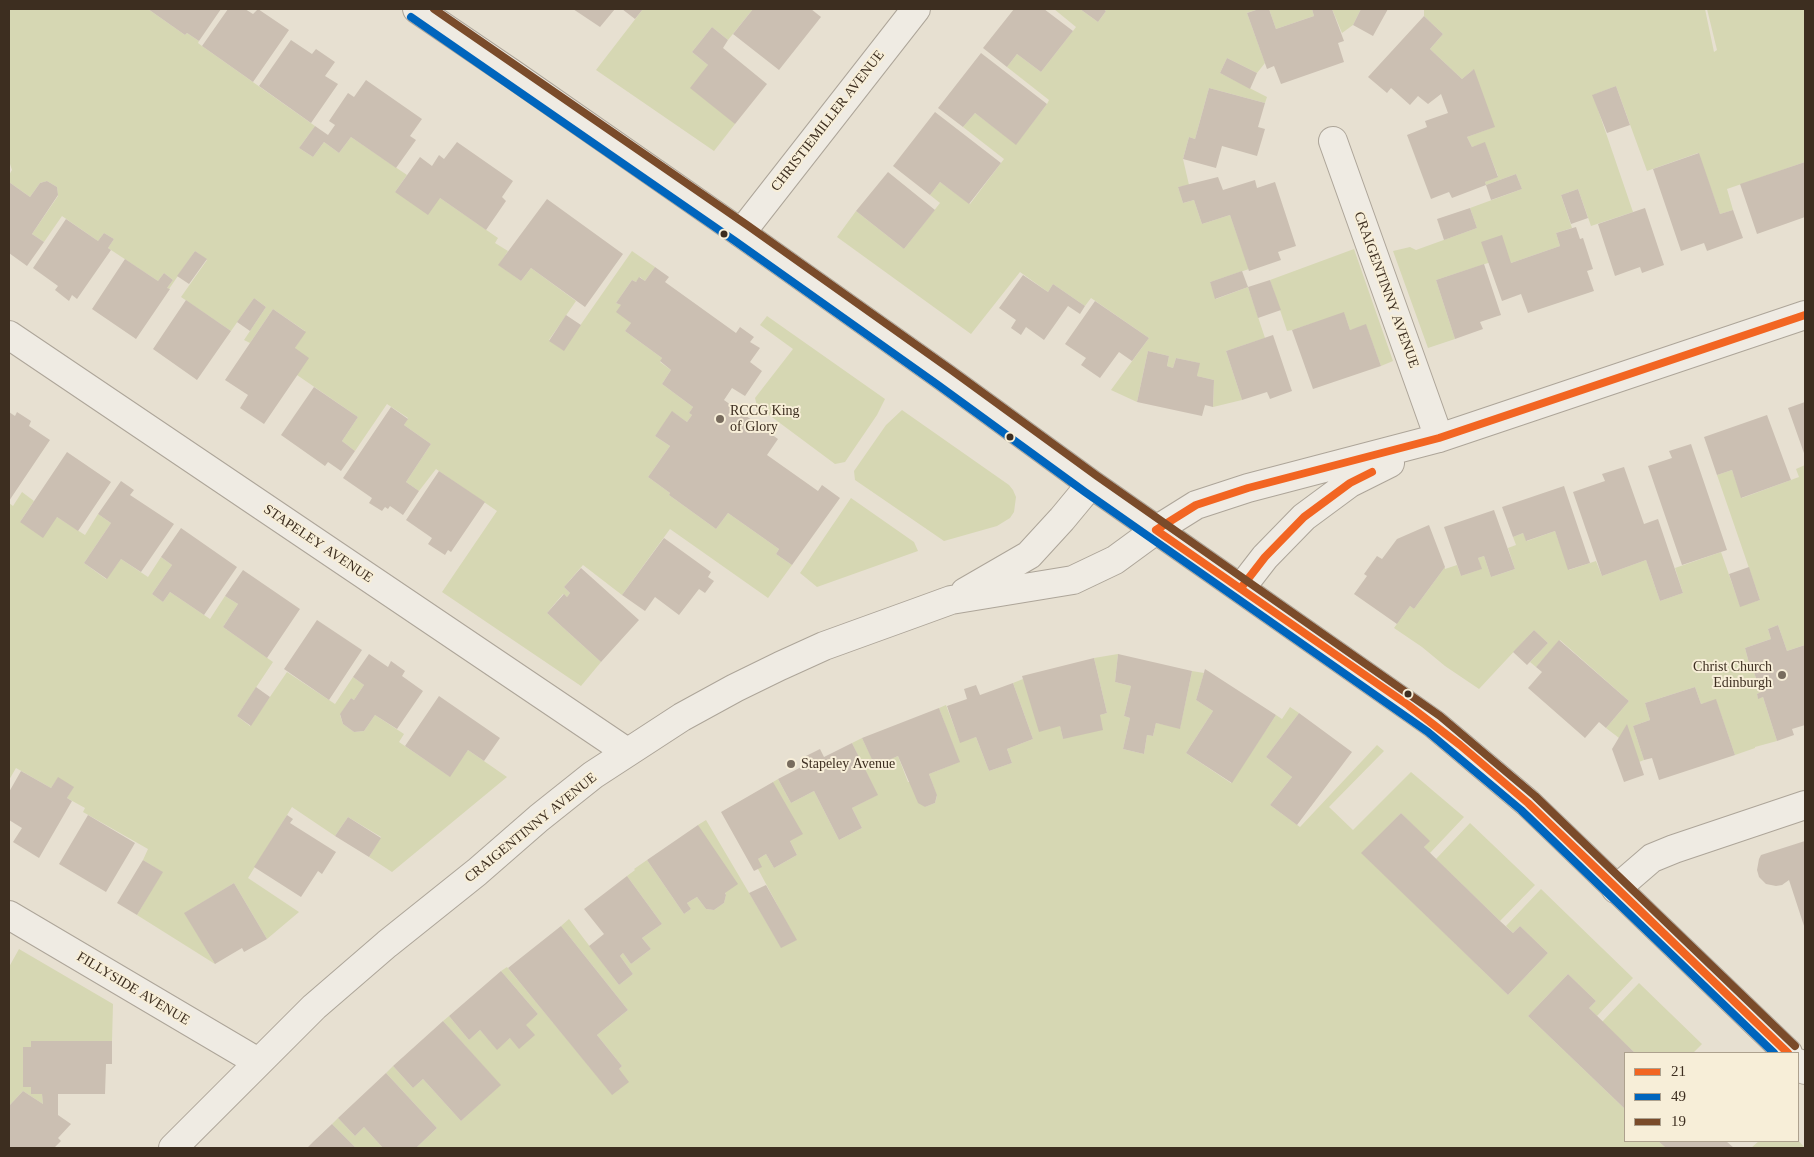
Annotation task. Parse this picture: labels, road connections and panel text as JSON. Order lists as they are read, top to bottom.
{
  "streets": {
    "street": [
      "CHRISTIEMILLER AVENUE",
      "CRAIGENTINNY AVENUE",
      "STAPELEY AVENUE",
      "FILLYSIDE AVENUE"
    ]
  },
  "crossings": [
    ["CRAIGENTINNY AVENUE", "STAPELEY AVENUE"],
    ["CRAIGENTINNY AVENUE", "FILLYSIDE AVENUE"]
  ],
  "places": ["RCCG King of Glory", "Christ Church Edinburgh", "Stapeley Avenue"],
  "lines": ["transit line 19", "transit line 49", "transit line 21"],
  "legend": ["21", "49", "19"]
}
